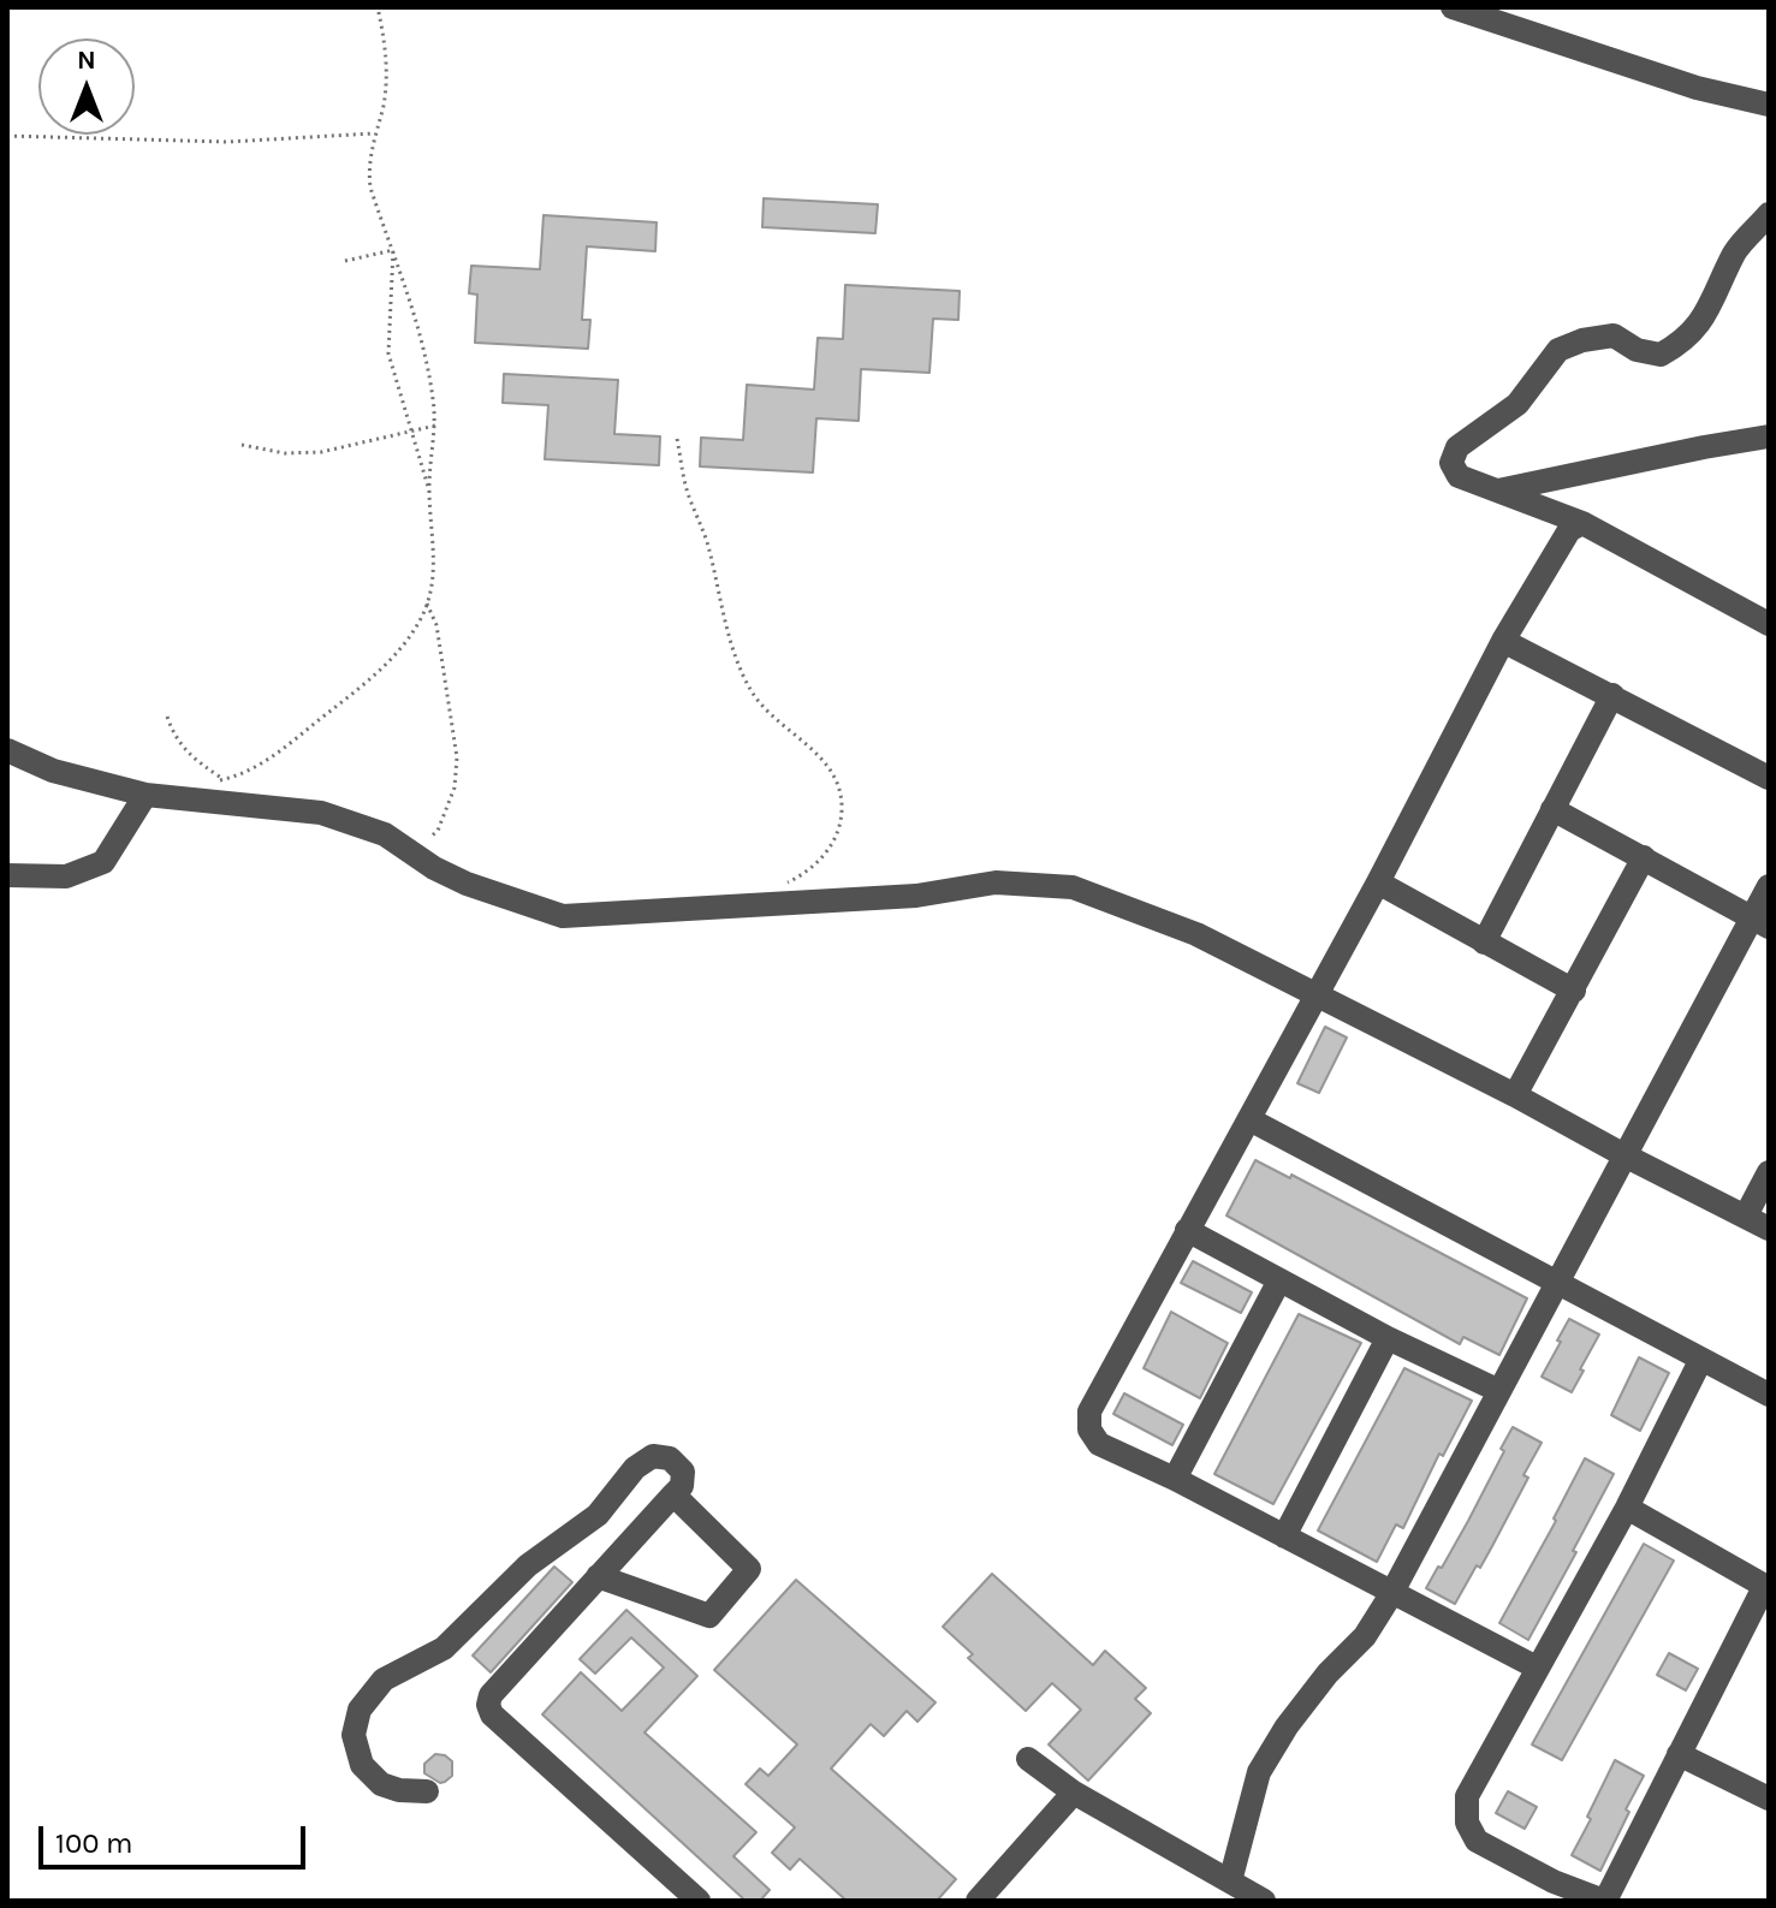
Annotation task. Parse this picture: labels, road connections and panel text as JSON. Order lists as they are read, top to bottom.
{
  "scale_bar": "100 m",
  "north": "top"
}
